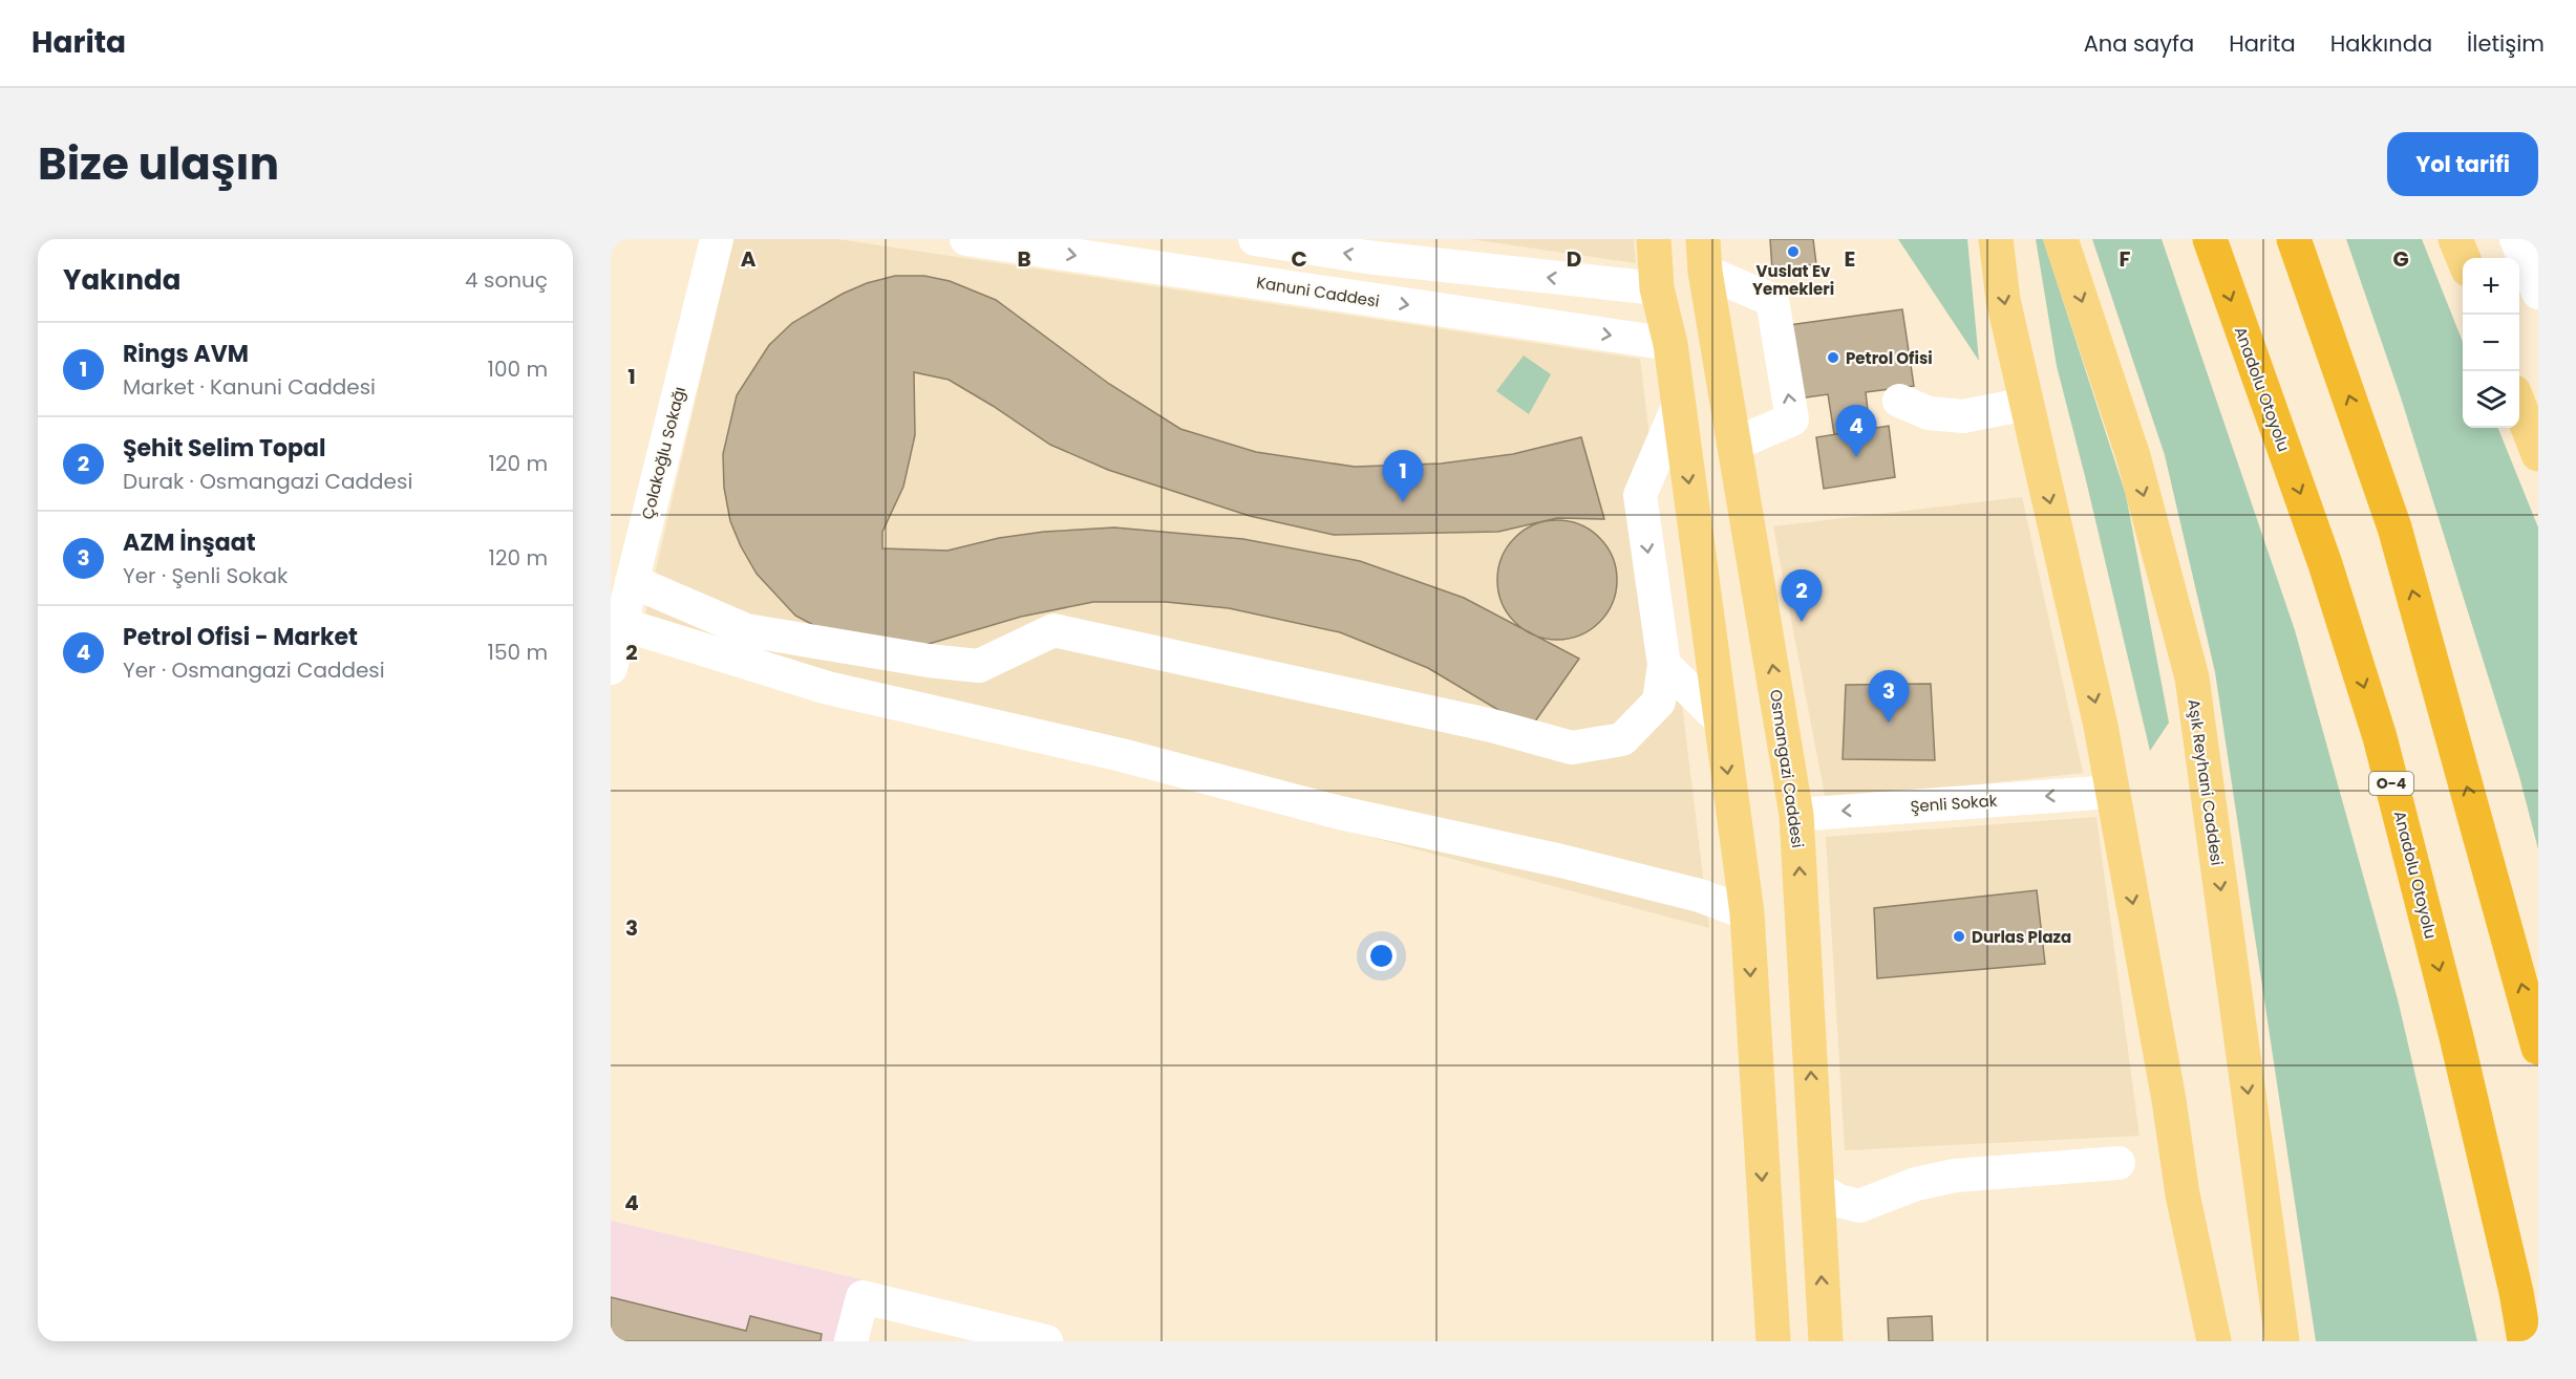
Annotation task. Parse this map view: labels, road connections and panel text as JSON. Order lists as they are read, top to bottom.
{
  "streets": {
    "highway": ["Anadolu Otoyolu", "O-4"],
    "main road": ["Osmangazi Caddesi", "Aşık Reyhani Caddesi"],
    "street": ["Kanuni Caddesi", "Çolakoğlu Sokağı", "Şenli Sokak"]
  },
  "crossings": [
    ["Osmangazi Caddesi", "Şenli Sokak"]
  ],
  "one_way": ["Şenli Sokak"],
  "places": ["Vuslat Ev Yemekleri", "Petrol Ofisi", "Durlas Plaza"],
  "page": {
    "header": "Harita",
    "nav": [
      "Ana sayfa",
      "Harita",
      "Hakkında",
      "İletişim"
    ],
    "title": "Bize ulaşın",
    "buttons": "Yol tarifi",
    "heading": ["Yakında", "4 sonuç"],
    "map_buttons": ["+", "−"],
    "list": [
      {
        "mark": "1",
        "name": "Rings AVM",
        "note": "Market · Kanuni Caddesi",
        "value": "100 m"
      },
      {
        "mark": "2",
        "name": "Şehit Selim Topal",
        "note": "Durak · Osmangazi Caddesi",
        "value": "120 m"
      },
      {
        "mark": "3",
        "name": "AZM İnşaat",
        "note": "Yer · Şenli Sokak",
        "value": "120 m"
      },
      {
        "mark": "4",
        "name": "Petrol Ofisi - Market",
        "note": "Yer · Osmangazi Caddesi",
        "value": "150 m"
      }
    ],
    "pins": [
      "4",
      "1",
      "2",
      "3"
    ]
  },
  "grid": {
    "columns": [
      "A",
      "B",
      "C",
      "D",
      "E",
      "F",
      "G"
    ],
    "rows": [
      "1",
      "2",
      "3",
      "4"
    ]
  }
}
